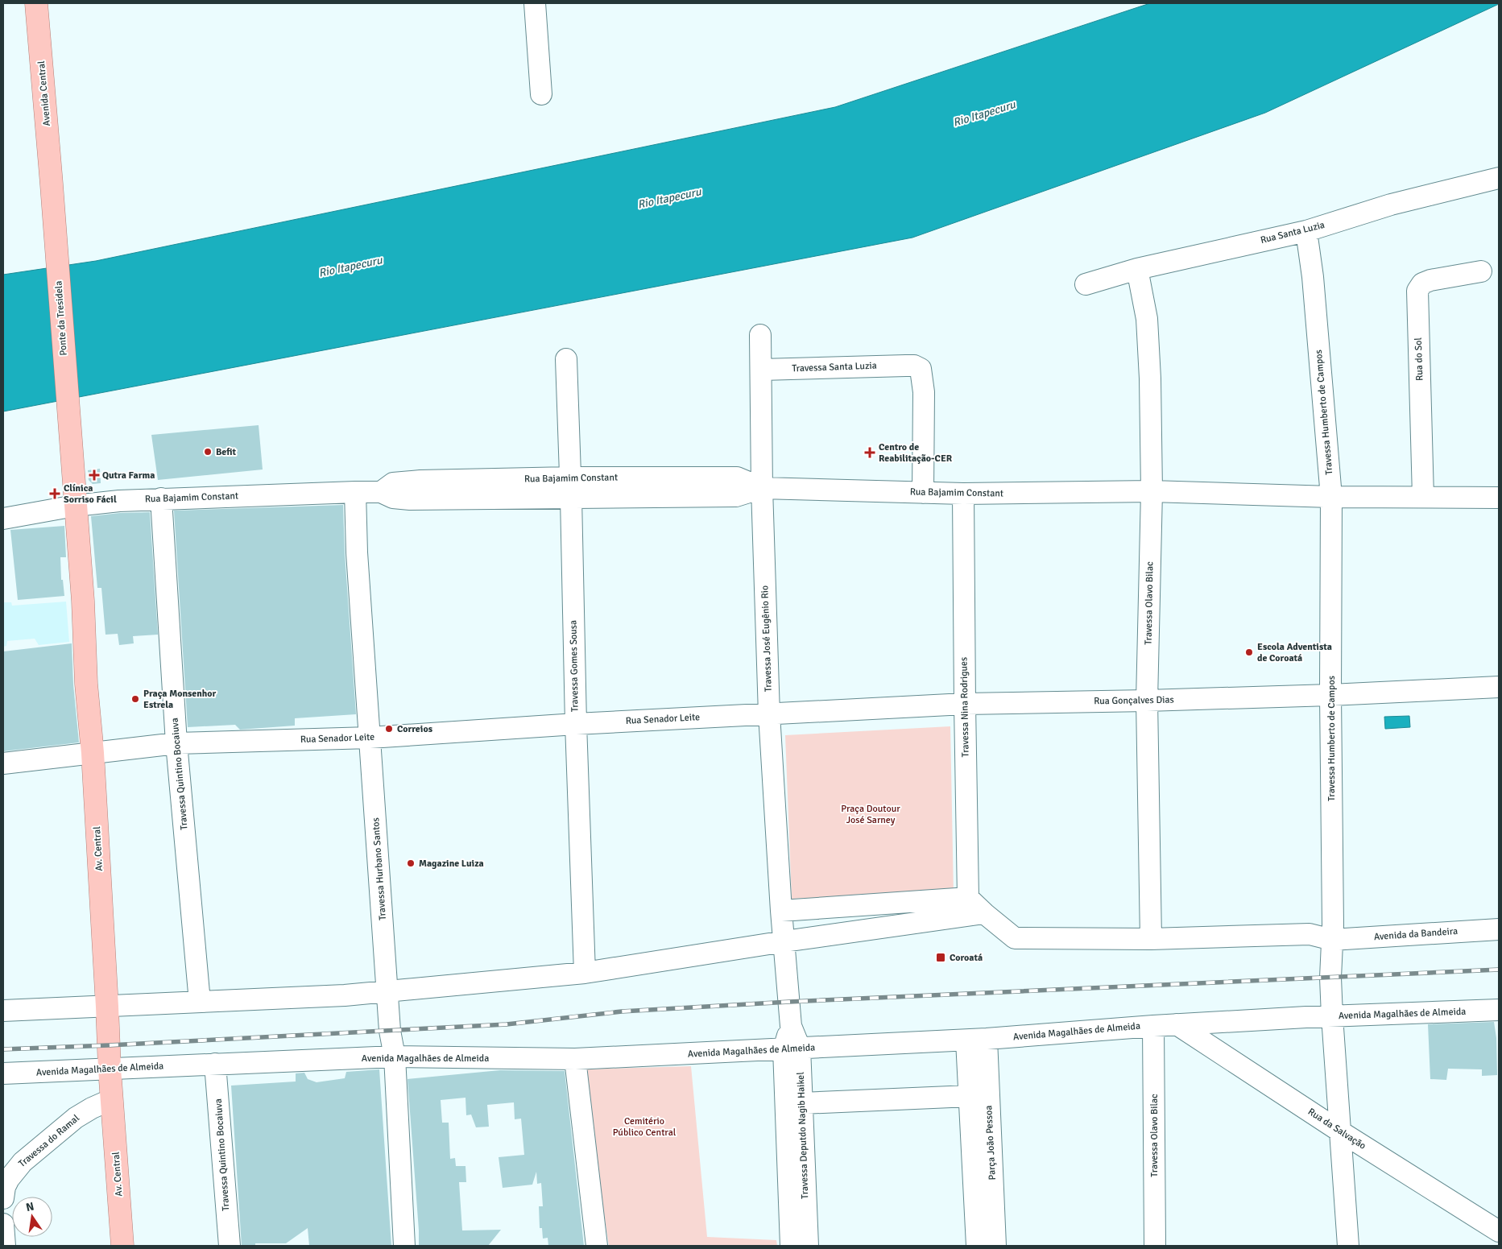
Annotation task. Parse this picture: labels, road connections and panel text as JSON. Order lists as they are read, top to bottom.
{
  "streets": {
    "main road": ["Avenida Central", "Ponte da Tresidela", "Av. Central"],
    "street": [
      "Rua Santa Luzia",
      "Rua do Sol",
      "Travessa Santa Luzia",
      "Travessa Humberto de Campos",
      "Rua Bajamim Constant",
      "Travessa Olavo Bilac",
      "Travessa José Eugênio Rio",
      "Travessa Gomes Sousa",
      "Rua Gonçalves Dias",
      "Travessa Nina Rodrigues",
      "Rua Senador Leite",
      "Travessa Quintino Bocaiuva",
      "Travessa Hurbano Santos",
      "Avenida da Bandeira",
      "Avenida Magalhães de Almeida",
      "Rua da Salvação",
      "Travessa Deputdo Nagib Haikel",
      "Travessa do Ramal",
      "Parça João Pessoa"
    ]
  },
  "crossings": [
    ["Avenida Central", "Ponte da Tresidela"],
    ["Rua Santa Luzia", "Travessa Humberto de Campos"],
    ["Rua Santa Luzia", "Travessa Olavo Bilac"],
    ["Ponte da Tresidela", "Av. Central"],
    ["Travessa Santa Luzia", "Rua Bajamim Constant"],
    ["Travessa Santa Luzia", "Travessa José Eugênio Rio"],
    ["Travessa Humberto de Campos", "Rua Gonçalves Dias"],
    ["Travessa Humberto de Campos", "Avenida da Bandeira"],
    ["Travessa Humberto de Campos", "Avenida Magalhães de Almeida"],
    ["Travessa Humberto de Campos", "Rua da Salvação"],
    ["Rua Bajamim Constant", "Travessa Olavo Bilac"],
    ["Rua Bajamim Constant", "Travessa José Eugênio Rio"],
    ["Rua Bajamim Constant", "Travessa Gomes Sousa"],
    ["Rua Bajamim Constant", "Travessa Nina Rodrigues"],
    ["Rua Bajamim Constant", "Travessa Quintino Bocaiuva"],
    ["Rua Bajamim Constant", "Av. Central"],
    ["Rua Bajamim Constant", "Travessa Hurbano Santos"],
    ["Travessa Olavo Bilac", "Rua Gonçalves Dias"],
    ["Travessa Olavo Bilac", "Avenida Magalhães de Almeida"],
    ["Travessa José Eugênio Rio", "Rua Gonçalves Dias"],
    ["Travessa José Eugênio Rio", "Rua Senador Leite"],
    ["Travessa José Eugênio Rio", "Travessa Deputdo Nagib Haikel"],
    ["Travessa Gomes Sousa", "Rua Senador Leite"],
    ["Rua Gonçalves Dias", "Travessa Nina Rodrigues"],
    ["Rua Gonçalves Dias", "Rua Senador Leite"],
    ["Rua Senador Leite", "Travessa Quintino Bocaiuva"],
    ["Rua Senador Leite", "Av. Central"],
    ["Rua Senador Leite", "Travessa Hurbano Santos"],
    ["Travessa Quintino Bocaiuva", "Avenida Magalhães de Almeida"],
    ["Av. Central", "Avenida Magalhães de Almeida"],
    ["Av. Central", "Travessa do Ramal"],
    ["Travessa Hurbano Santos", "Avenida Magalhães de Almeida"],
    ["Avenida Magalhães de Almeida", "Rua da Salvação"],
    ["Avenida Magalhães de Almeida", "Travessa Deputdo Nagib Haikel"],
    ["Avenida Magalhães de Almeida", "Parça João Pessoa"]
  ],
  "water": ["Rio Itapecuru"],
  "parks": ["Praça Doutour José Sarney", "Cemitério Público Central"],
  "places": {
    "other": [
      "Befit",
      "Escola Adventista de Coroatá",
      "Praça Monsenhor Estrela",
      "Correios",
      "Magazine Luiza"
    ],
    "health": ["Centro de Reabilitação-CER", "Qutra Farma", "Clínica Sorriso Fácil"],
    "transit": ["Coroatá"]
  },
  "north": "top"
}
